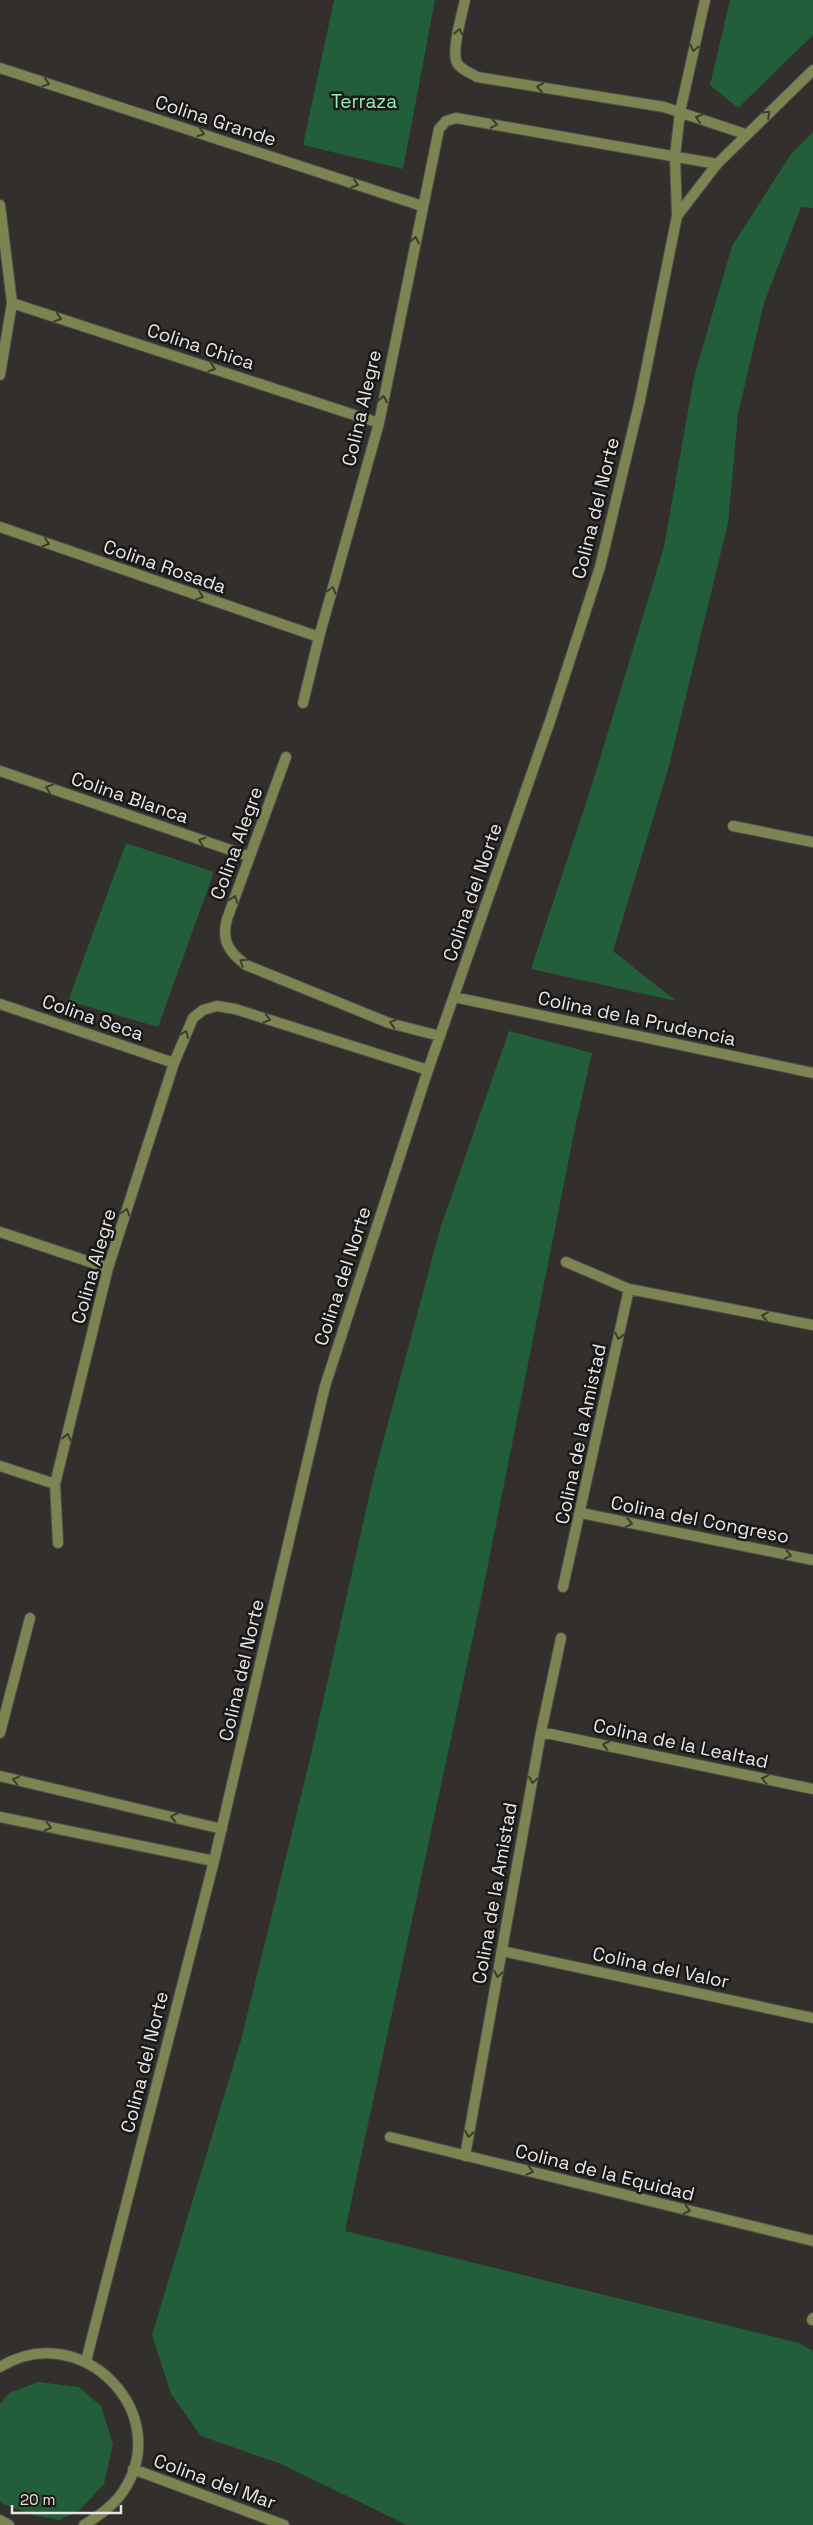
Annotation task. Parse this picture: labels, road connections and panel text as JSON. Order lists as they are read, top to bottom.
{
  "streets": {
    "street": [
      "Colina Grande",
      "Colina Chica",
      "Colina Alegre",
      "Colina del Norte",
      "Colina Rosada",
      "Colina Blanca",
      "Colina Seca",
      "Colina de la Prudencia",
      "Colina de la Amistad",
      "Colina del Congreso",
      "Colina de la Lealtad",
      "Colina del Valor",
      "Colina de la Equidad",
      "Colina del Mar"
    ]
  },
  "crossings": [
    ["Colina Grande", "Colina Alegre"],
    ["Colina Chica", "Colina Alegre"],
    ["Colina Alegre", "Colina del Norte"],
    ["Colina Alegre", "Colina Rosada"],
    ["Colina Alegre", "Colina Blanca"],
    ["Colina Alegre", "Colina Seca"],
    ["Colina del Norte", "Colina de la Prudencia"],
    ["Colina de la Amistad", "Colina del Congreso"],
    ["Colina de la Amistad", "Colina de la Lealtad"],
    ["Colina de la Amistad", "Colina del Valor"],
    ["Colina de la Amistad", "Colina de la Equidad"]
  ],
  "one_way": [
    "Colina Grande",
    "Colina Chica",
    "Colina Rosada",
    "Colina Blanca",
    "Colina de la Amistad",
    "Colina del Congreso",
    "Colina de la Lealtad",
    "Colina de la Equidad"
  ],
  "parks": ["Terraza"],
  "scale_bar": "20 m"
}
